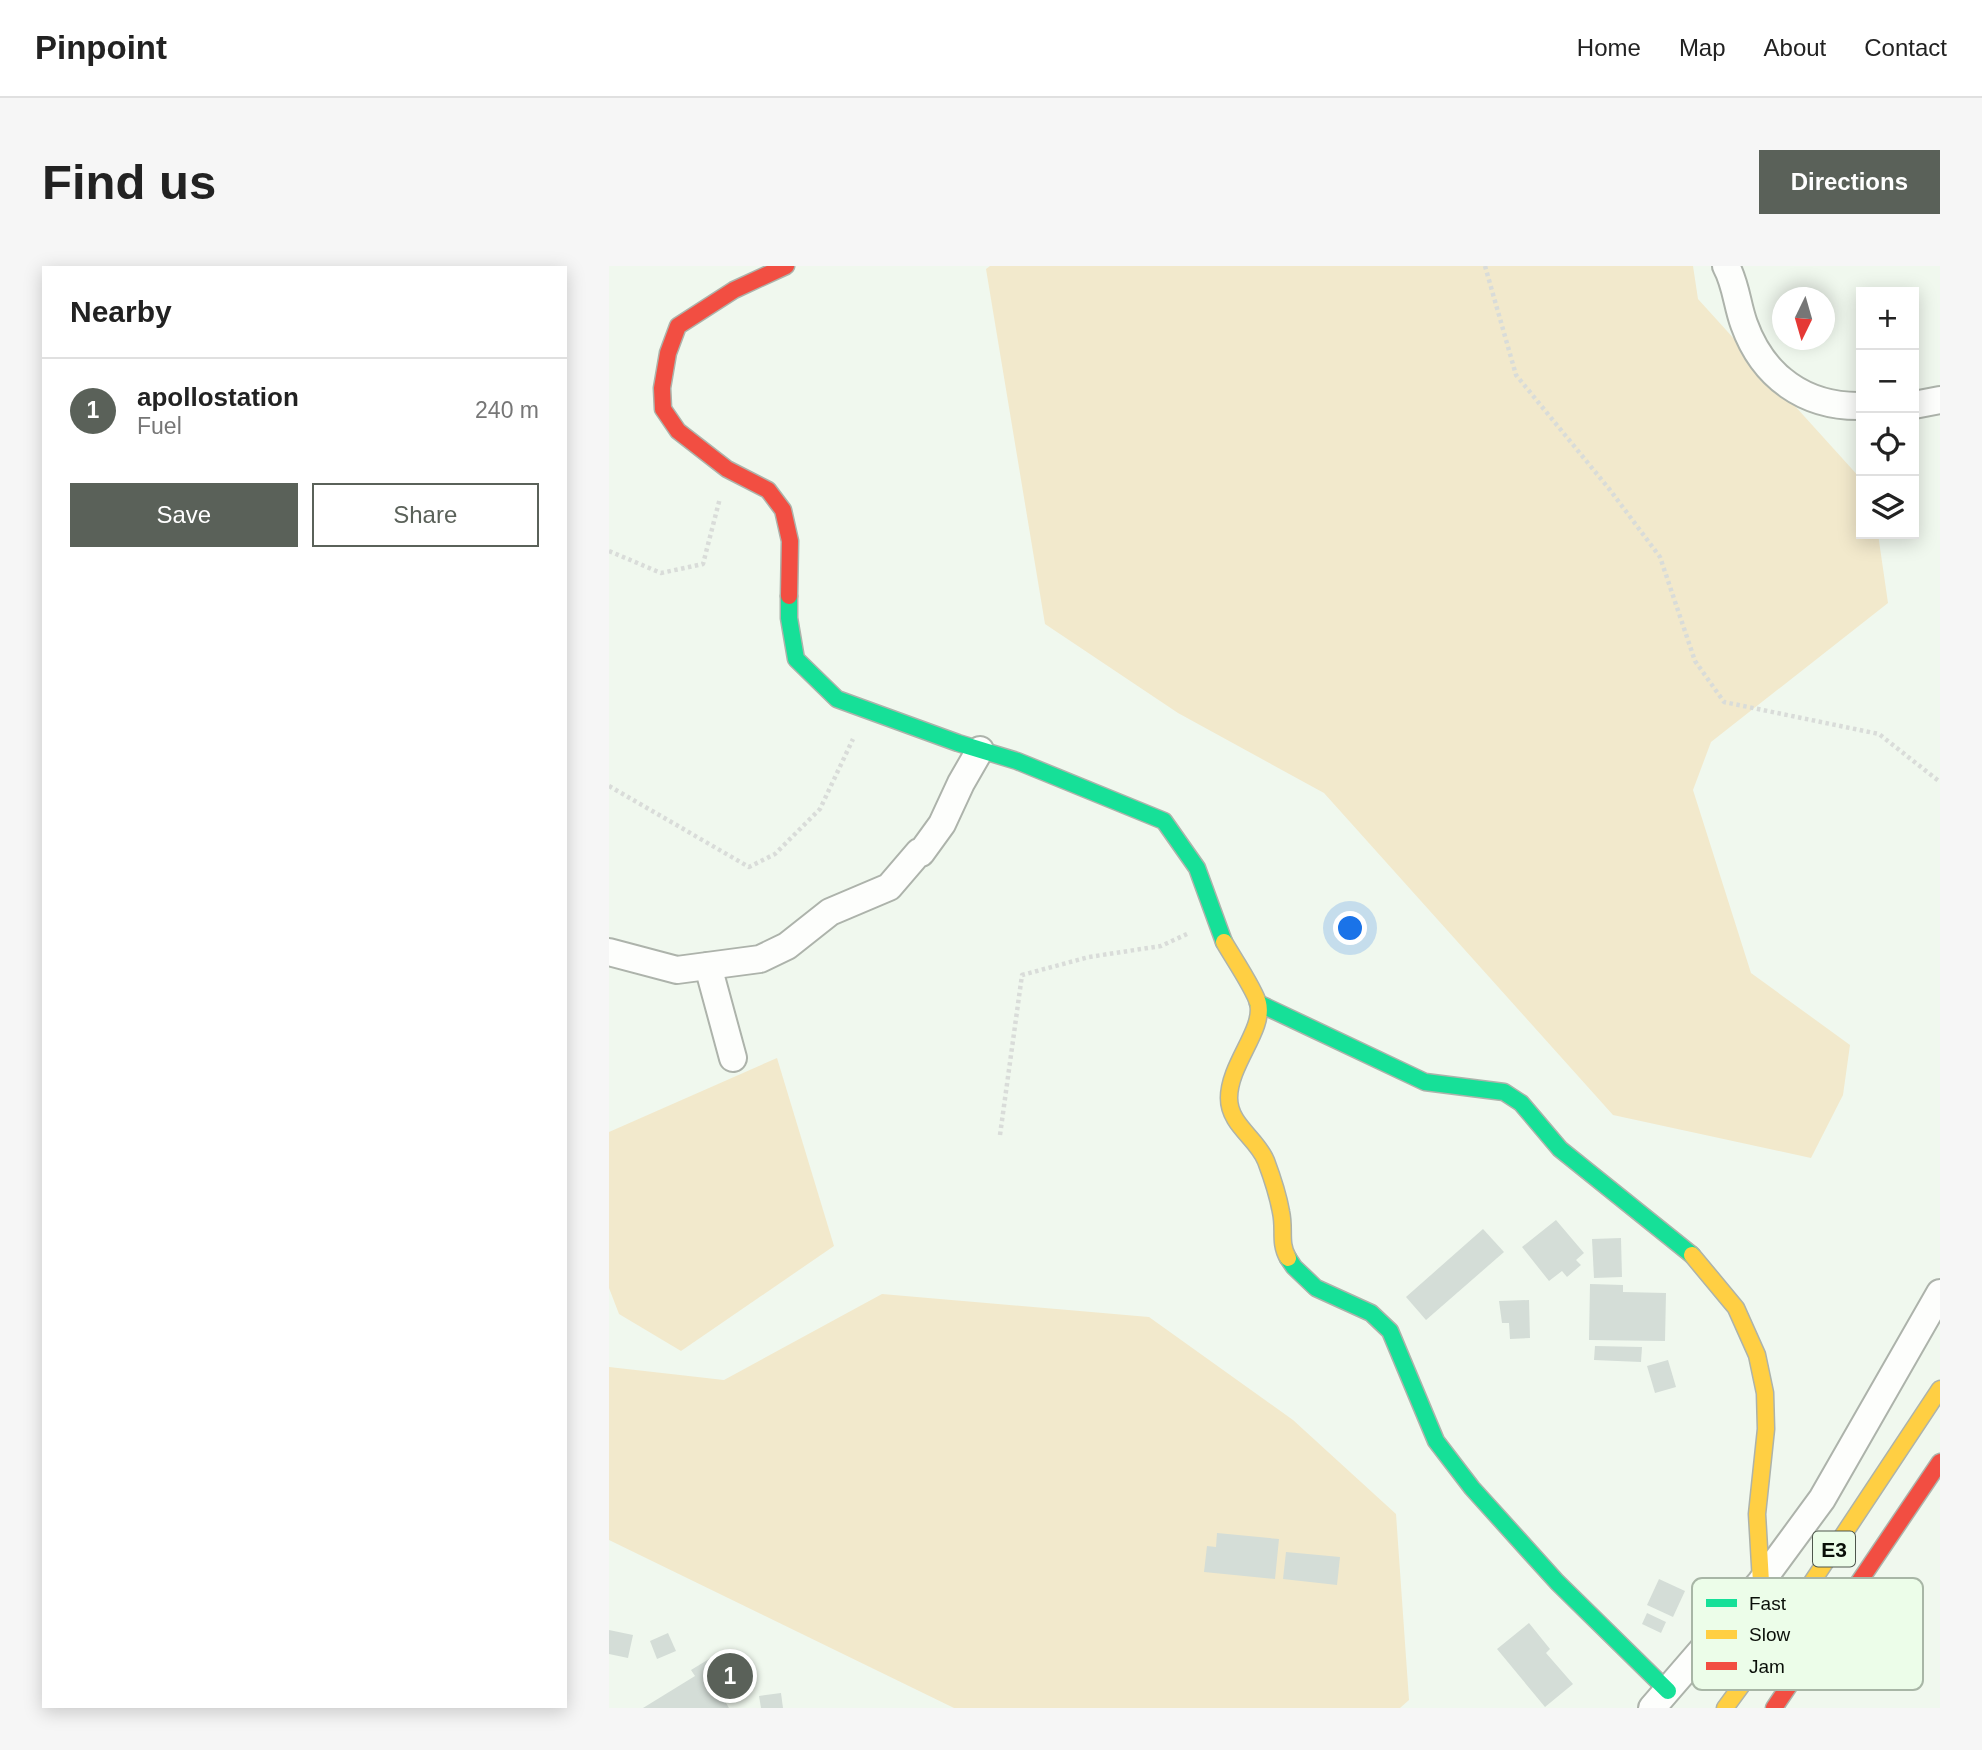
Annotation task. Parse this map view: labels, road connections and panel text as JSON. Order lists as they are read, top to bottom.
{
  "streets": {
    "main road": ["E3"]
  },
  "legend": ["Fast", "Slow", "Jam"],
  "north": "bottom",
  "page": {
    "header": "Pinpoint",
    "nav": [
      "Home",
      "Map",
      "About",
      "Contact"
    ],
    "buttons": [
      "Directions",
      ["Save", "Share"]
    ],
    "title": "Find us",
    "heading": "Nearby",
    "map_buttons": ["+", "−"],
    "list": [
      {
        "mark": "1",
        "name": "apollostation",
        "note": "Fuel",
        "value": "240 m"
      }
    ],
    "pins": "1"
  }
}
